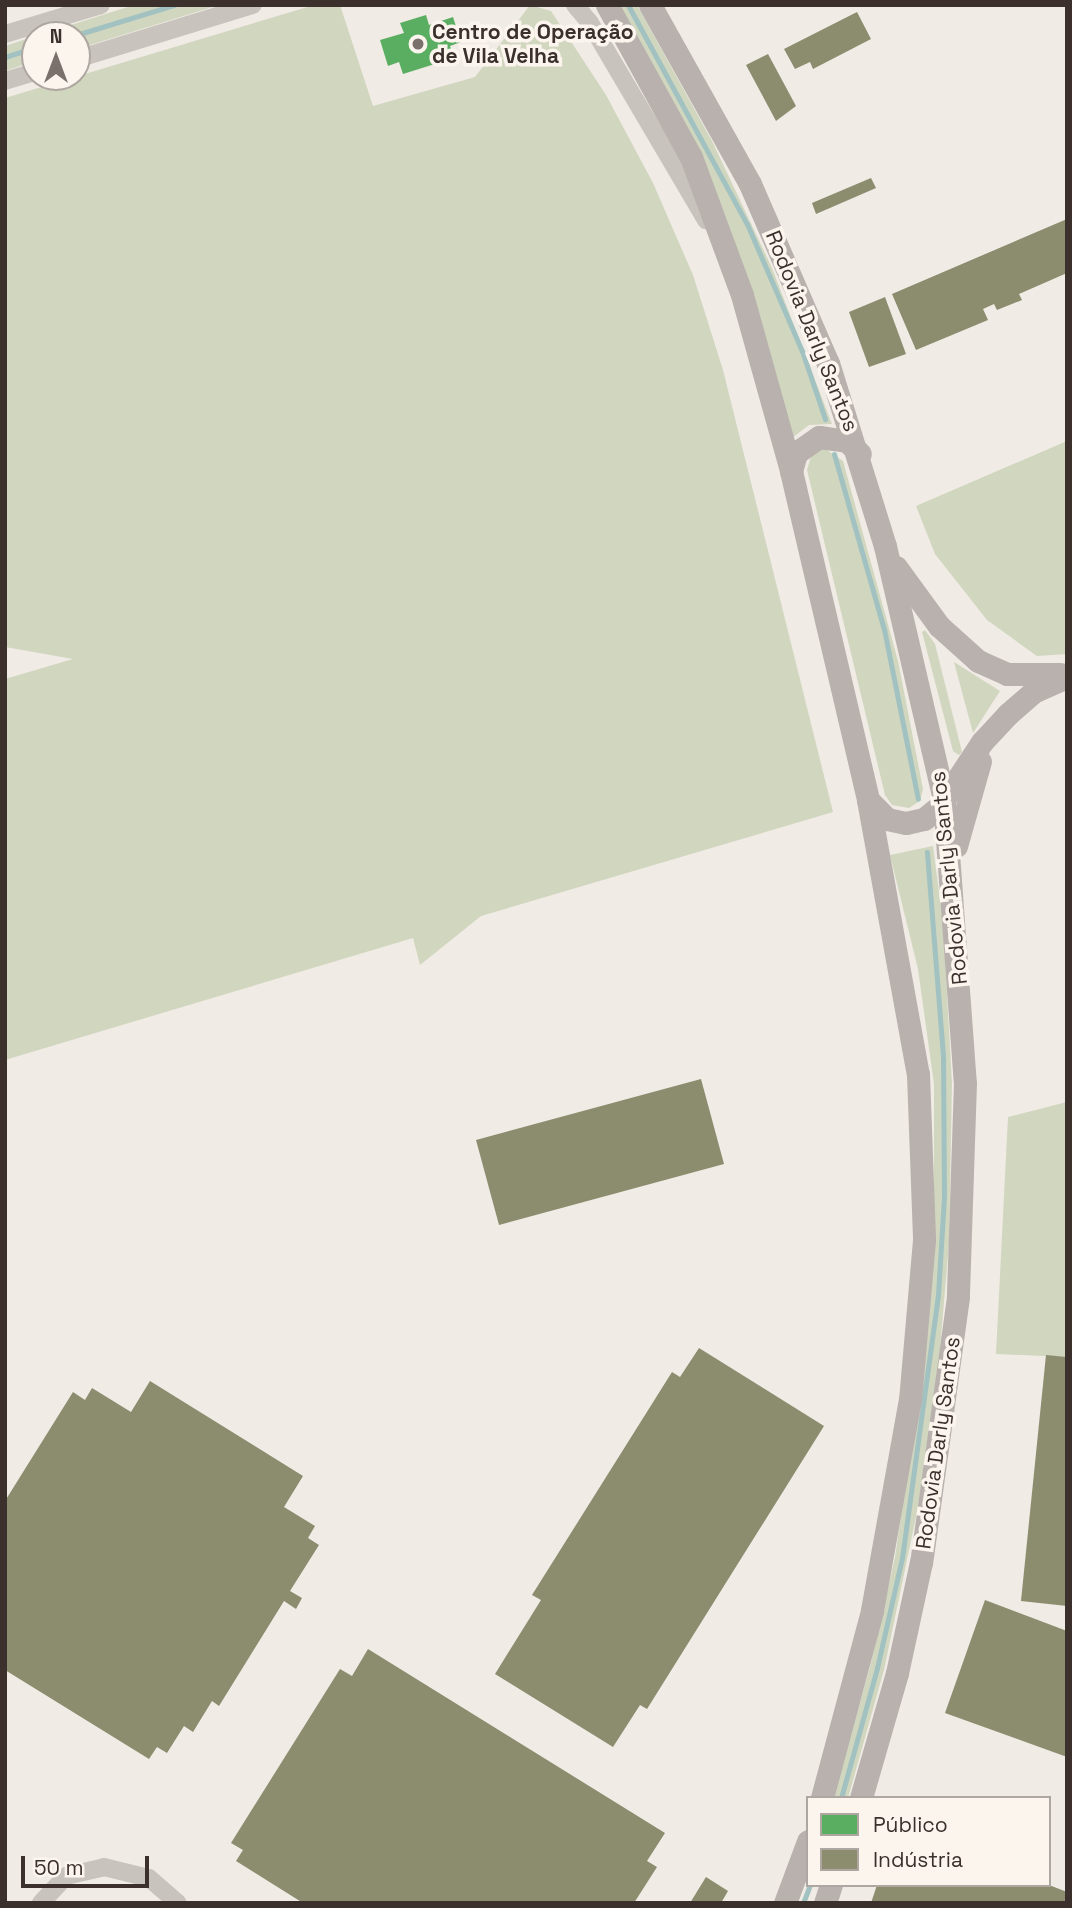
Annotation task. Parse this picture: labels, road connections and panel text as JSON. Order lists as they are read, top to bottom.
{
  "streets": {
    "main road": ["Rodovia Darly Santos"]
  },
  "places": ["Centro de Operação de Vila Velha"],
  "legend": ["Público", "Indústria"],
  "scale_bar": "50 m",
  "north": "top"
}
